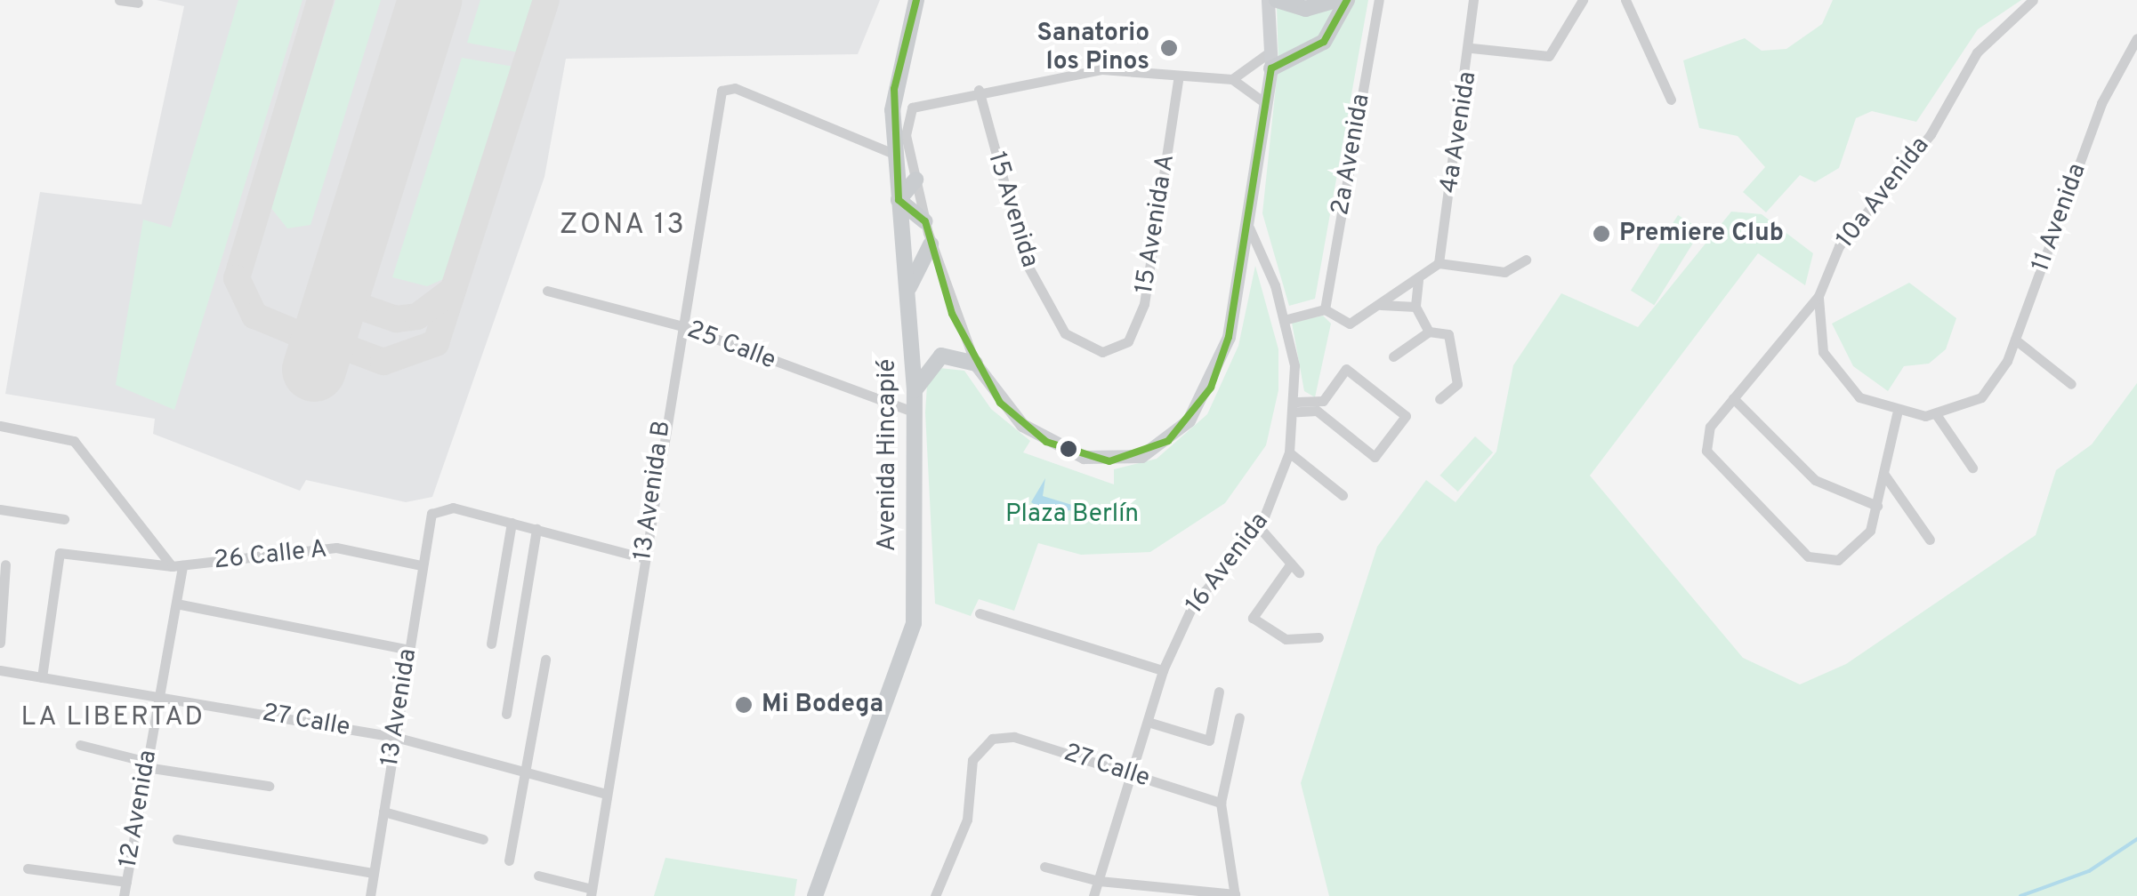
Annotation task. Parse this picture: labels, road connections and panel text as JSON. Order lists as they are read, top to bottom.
{
  "streets": {
    "main road": ["Avenida Hincapié"],
    "street": [
      "4a Avenida",
      "2a Avenida",
      "10a Avenida",
      "15 Avenida",
      "11 Avenida",
      "15 Avenida A",
      "25 Calle",
      "13 Avenida B",
      "26 Calle A",
      "16 Avenida",
      "13 Avenida",
      "27 Calle",
      "12 Avenida"
    ]
  },
  "crossings": [
    ["15 Avenida", "15 Avenida A"],
    ["25 Calle", "Avenida Hincapié"],
    ["25 Calle", "13 Avenida B"],
    ["Avenida Hincapié", "13 Avenida B"],
    ["13 Avenida B", "27 Calle"],
    ["26 Calle A", "13 Avenida"],
    ["26 Calle A", "27 Calle"],
    ["26 Calle A", "12 Avenida"],
    ["16 Avenida", "27 Calle"],
    ["13 Avenida", "27 Calle"],
    ["27 Calle", "12 Avenida"]
  ],
  "districts": ["ZONA 13", "LA LIBERTAD"],
  "parks": ["Plaza Berlín"],
  "places": ["Sanatorio los Pinos", "Premiere Club", "Mi Bodega"]
}
